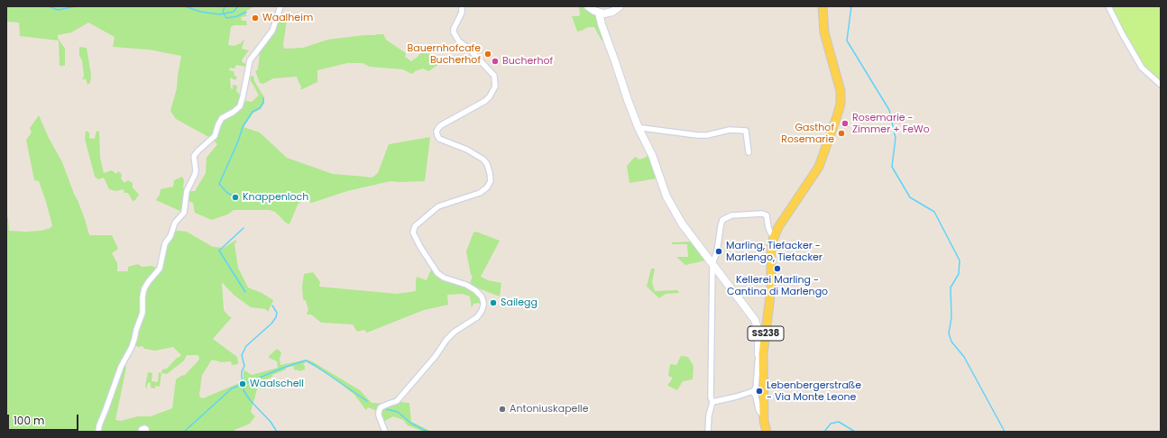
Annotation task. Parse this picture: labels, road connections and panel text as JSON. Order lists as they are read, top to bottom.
{
  "streets": {
    "main road": ["SS238"]
  },
  "places": [
    "Waalheim",
    "Bauernhofcafe Bucherhof",
    "Bucherhof",
    "Rosemarie - Zimmer + FeWo",
    "Gasthof Rosemarie",
    "Knappenloch",
    "Marling, Tiefacker - Marlengo, Tiefacker",
    "Kellerei Marling - Cantina di Marlengo",
    "Sailegg",
    "Waalschell",
    "Lebenbergerstraße - Via Monte Leone",
    "Antoniuskapelle"
  ],
  "scale_bar": "100 m"
}
